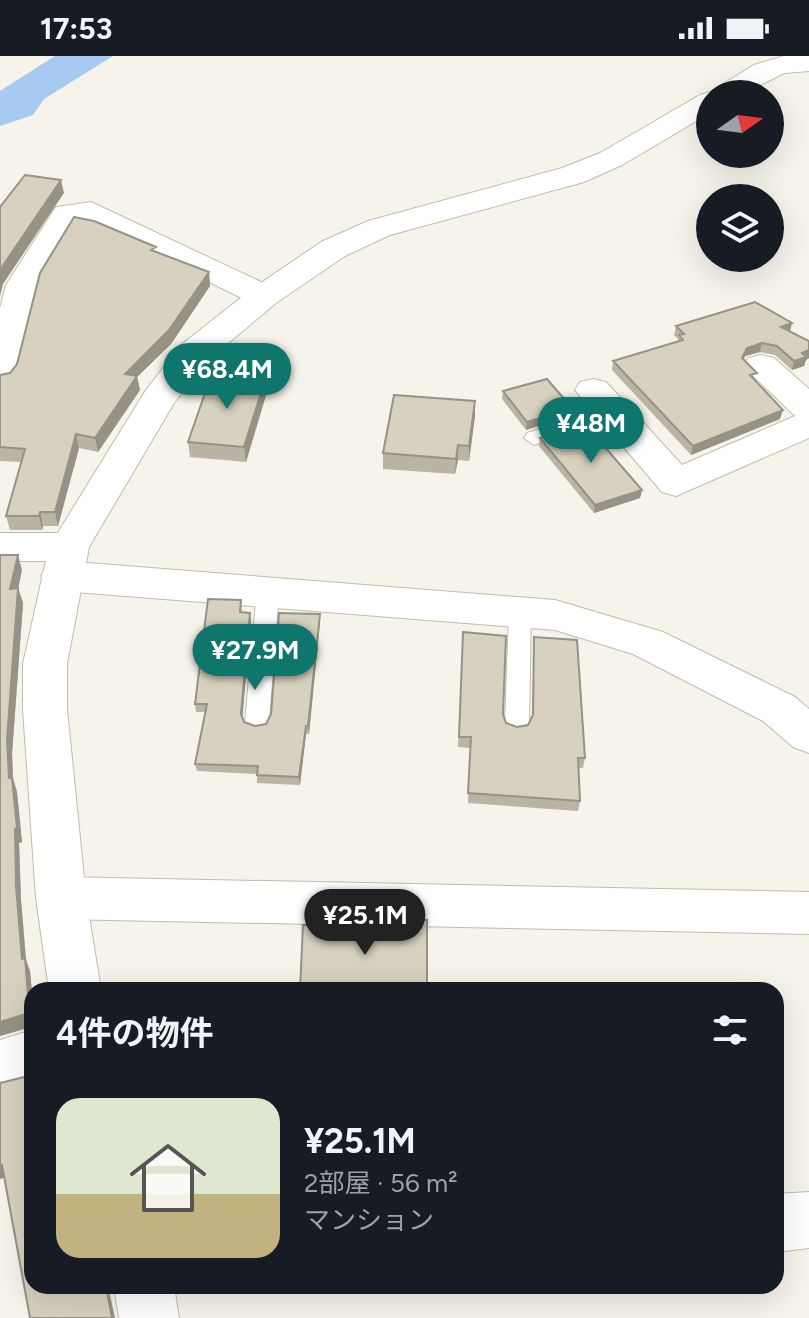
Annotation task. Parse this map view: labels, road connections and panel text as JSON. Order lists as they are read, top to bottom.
{
  "north": "right",
  "page": {
    "status": "17:53",
    "price": [
      "¥68.4M",
      "¥48M",
      "¥27.9M",
      "¥25.1M"
    ],
    "heading": "4件の物件",
    "list": [
      {
        "name": "¥25.1M",
        "note": "2部屋 · 56 m² · マンション"
      }
    ]
  }
}
